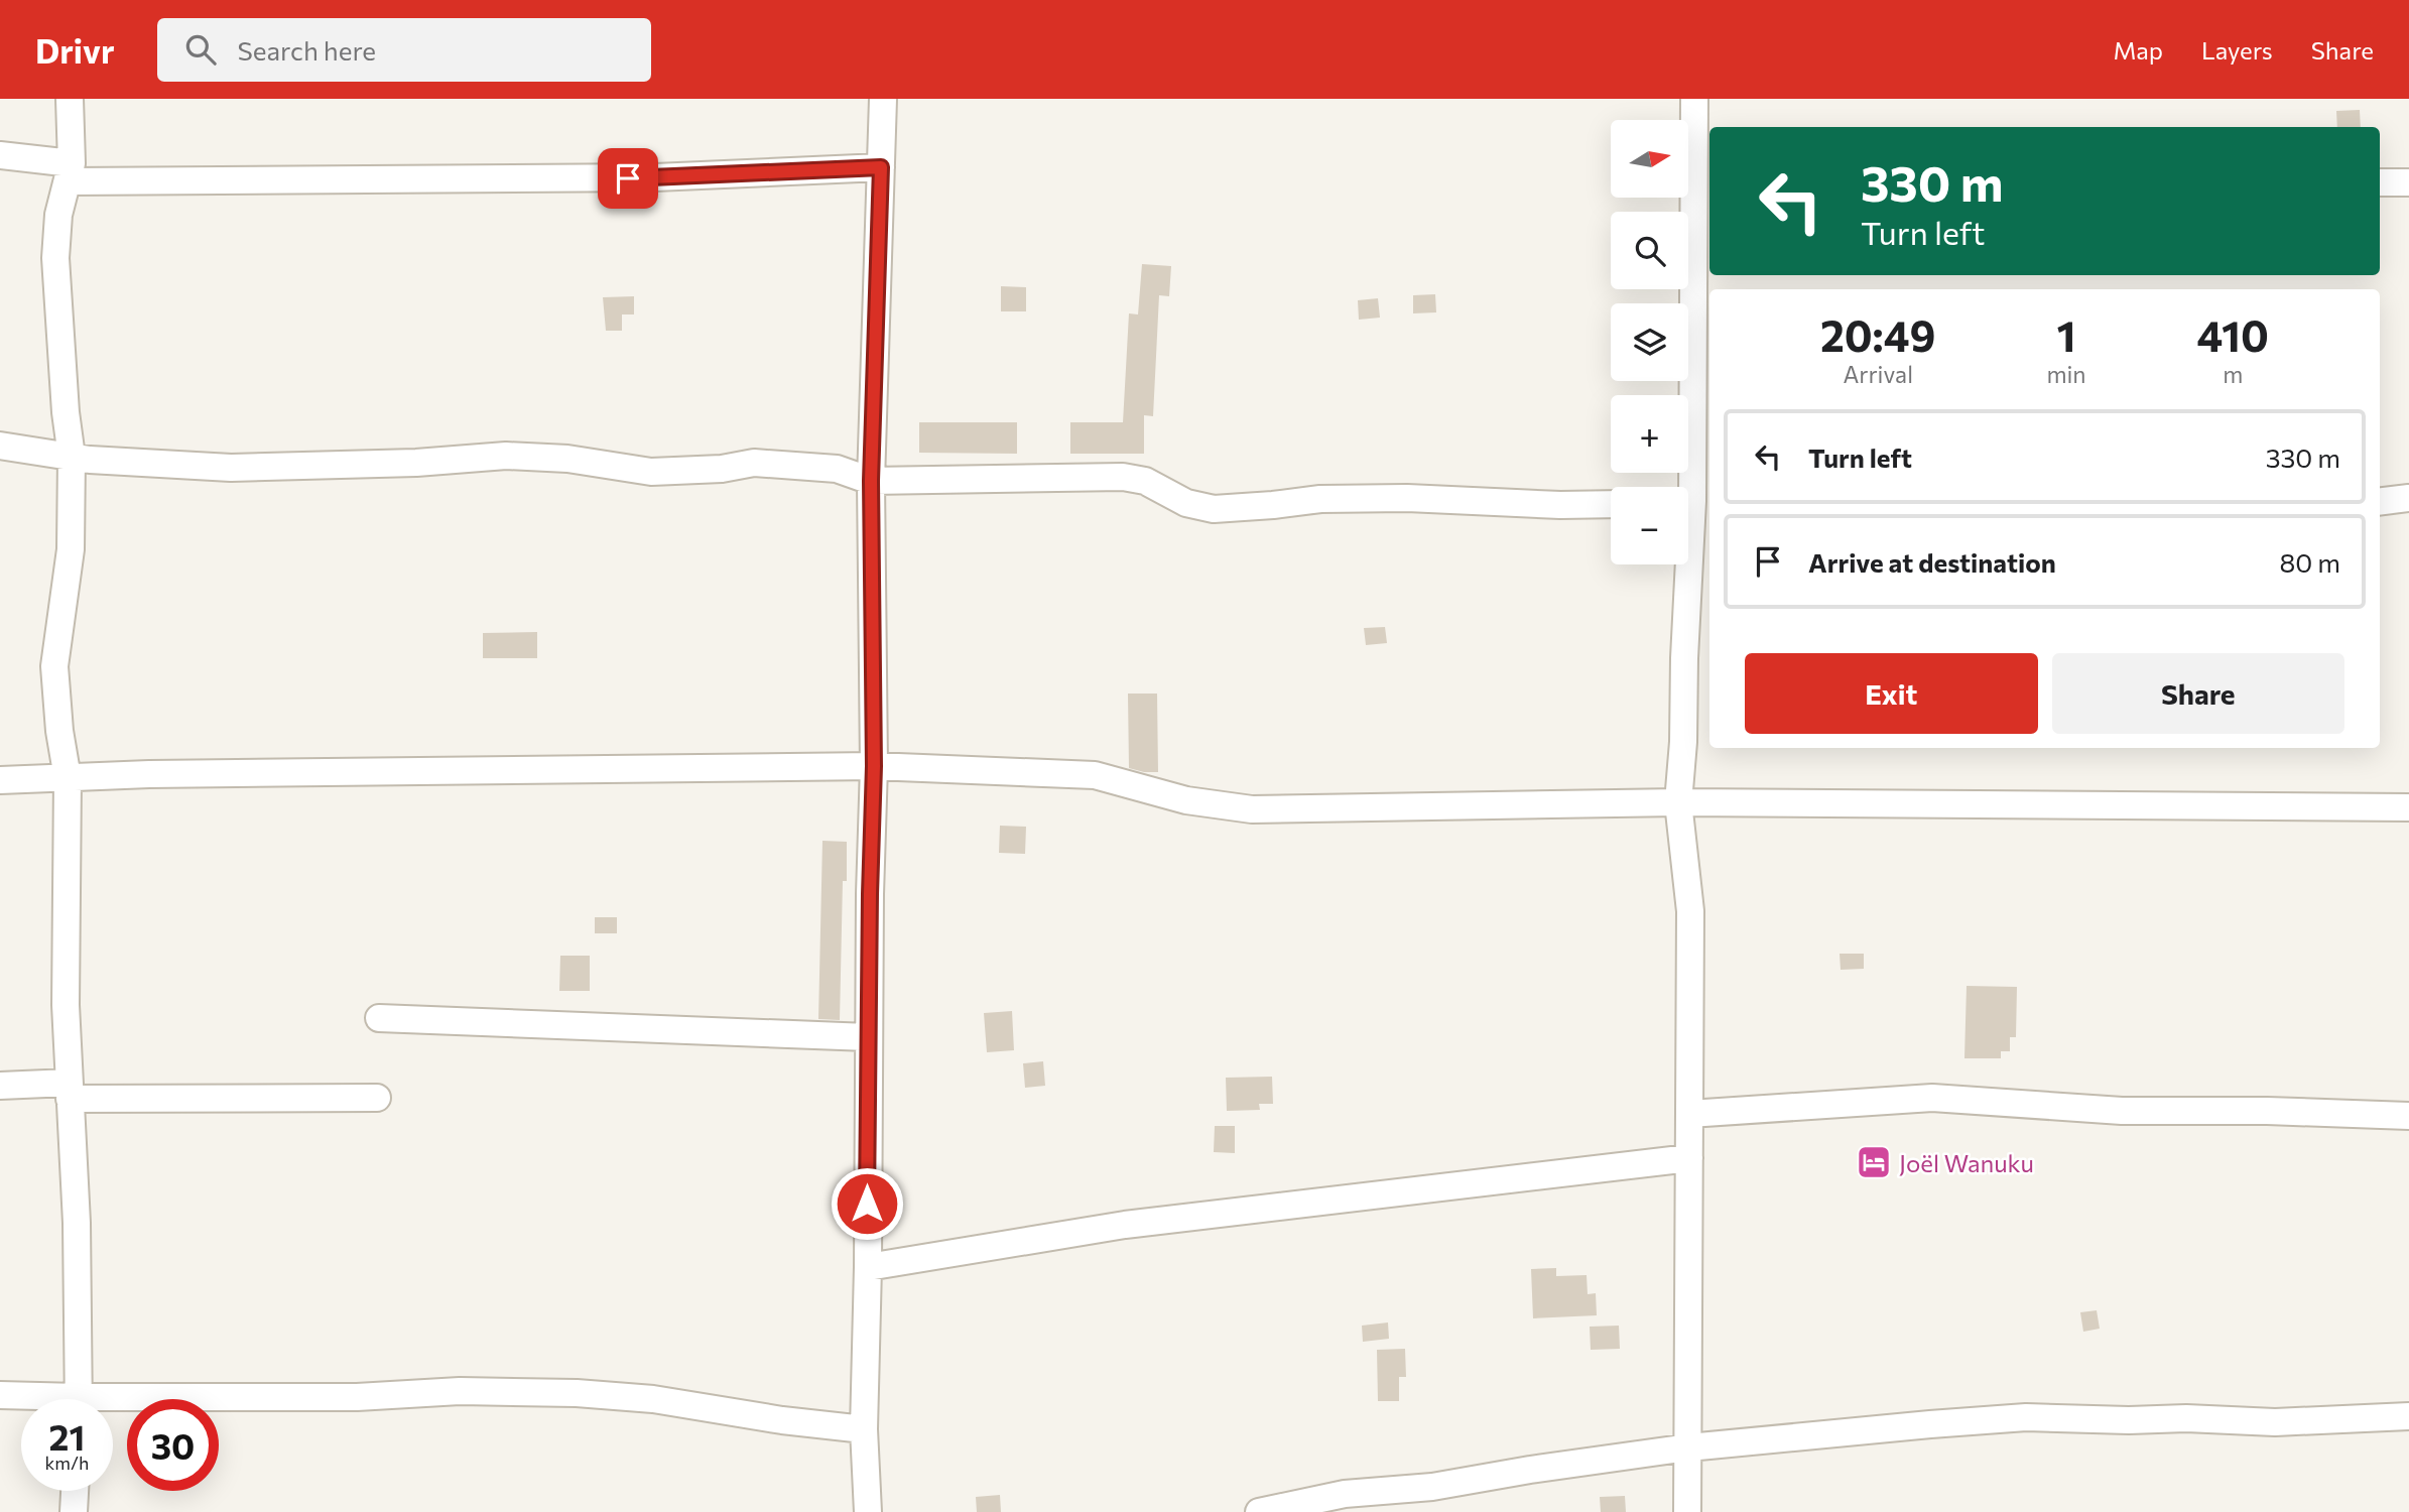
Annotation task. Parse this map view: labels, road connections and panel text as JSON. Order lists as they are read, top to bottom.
{
  "places": {
    "hotel": ["Joël Wanuku"]
  },
  "north": "right",
  "page": {
    "header": "Drivr",
    "search": "Search here",
    "nav": ["Map", "Layers", "Share"],
    "map_buttons": ["+", "−"],
    "turn": ["330 m", "Turn left"],
    "eta": [
      "20:49",
      "Arrival",
      "1",
      "min",
      "410",
      "m"
    ],
    "list": [
      {
        "name": "Turn left",
        "value": "330 m"
      },
      {
        "name": "Arrive at destination",
        "value": "80 m"
      }
    ],
    "buttons": ["Exit", "Share"],
    "speed": "21 km/h",
    "limit": "30"
  }
}
